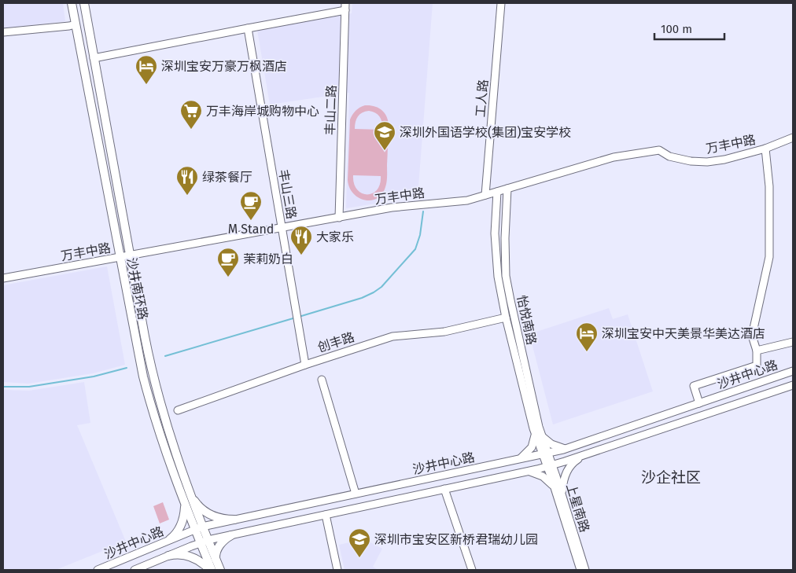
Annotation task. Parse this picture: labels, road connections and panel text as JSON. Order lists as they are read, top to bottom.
{
  "streets": {
    "main road": ["沙井南环路"],
    "street": [
      "工人路",
      "丰山二路",
      "万丰中路",
      "丰山三路",
      "怡悦南路",
      "创丰路",
      "沙井中心路",
      "上星南路"
    ]
  },
  "crossings": [
    ["工人路", "万丰中路"],
    ["丰山二路", "万丰中路"],
    ["万丰中路", "丰山三路"],
    ["万丰中路", "沙井南环路"],
    ["万丰中路", "怡悦南路"],
    ["丰山三路", "创丰路"],
    ["沙井南环路", "沙井中心路"],
    ["怡悦南路", "创丰路"],
    ["怡悦南路", "沙井中心路"],
    ["怡悦南路", "上星南路"],
    ["沙井中心路", "上星南路"]
  ],
  "districts": ["沙企社区"],
  "places": {
    "hotel": ["深圳宝安万豪万枫酒店", "深圳宝安中天美景华美达酒店"],
    "supermarket": ["万丰海岸城购物中心"],
    "school or university": ["深圳外国语学校(集团)宝安学校", "深圳市宝安区新桥君瑞幼儿园"],
    "restaurant": ["绿茶餐厅", "大家乐"],
    "cafe": ["M Stand", "茉莉奶白"]
  },
  "scale_bar": "100 m"
}
